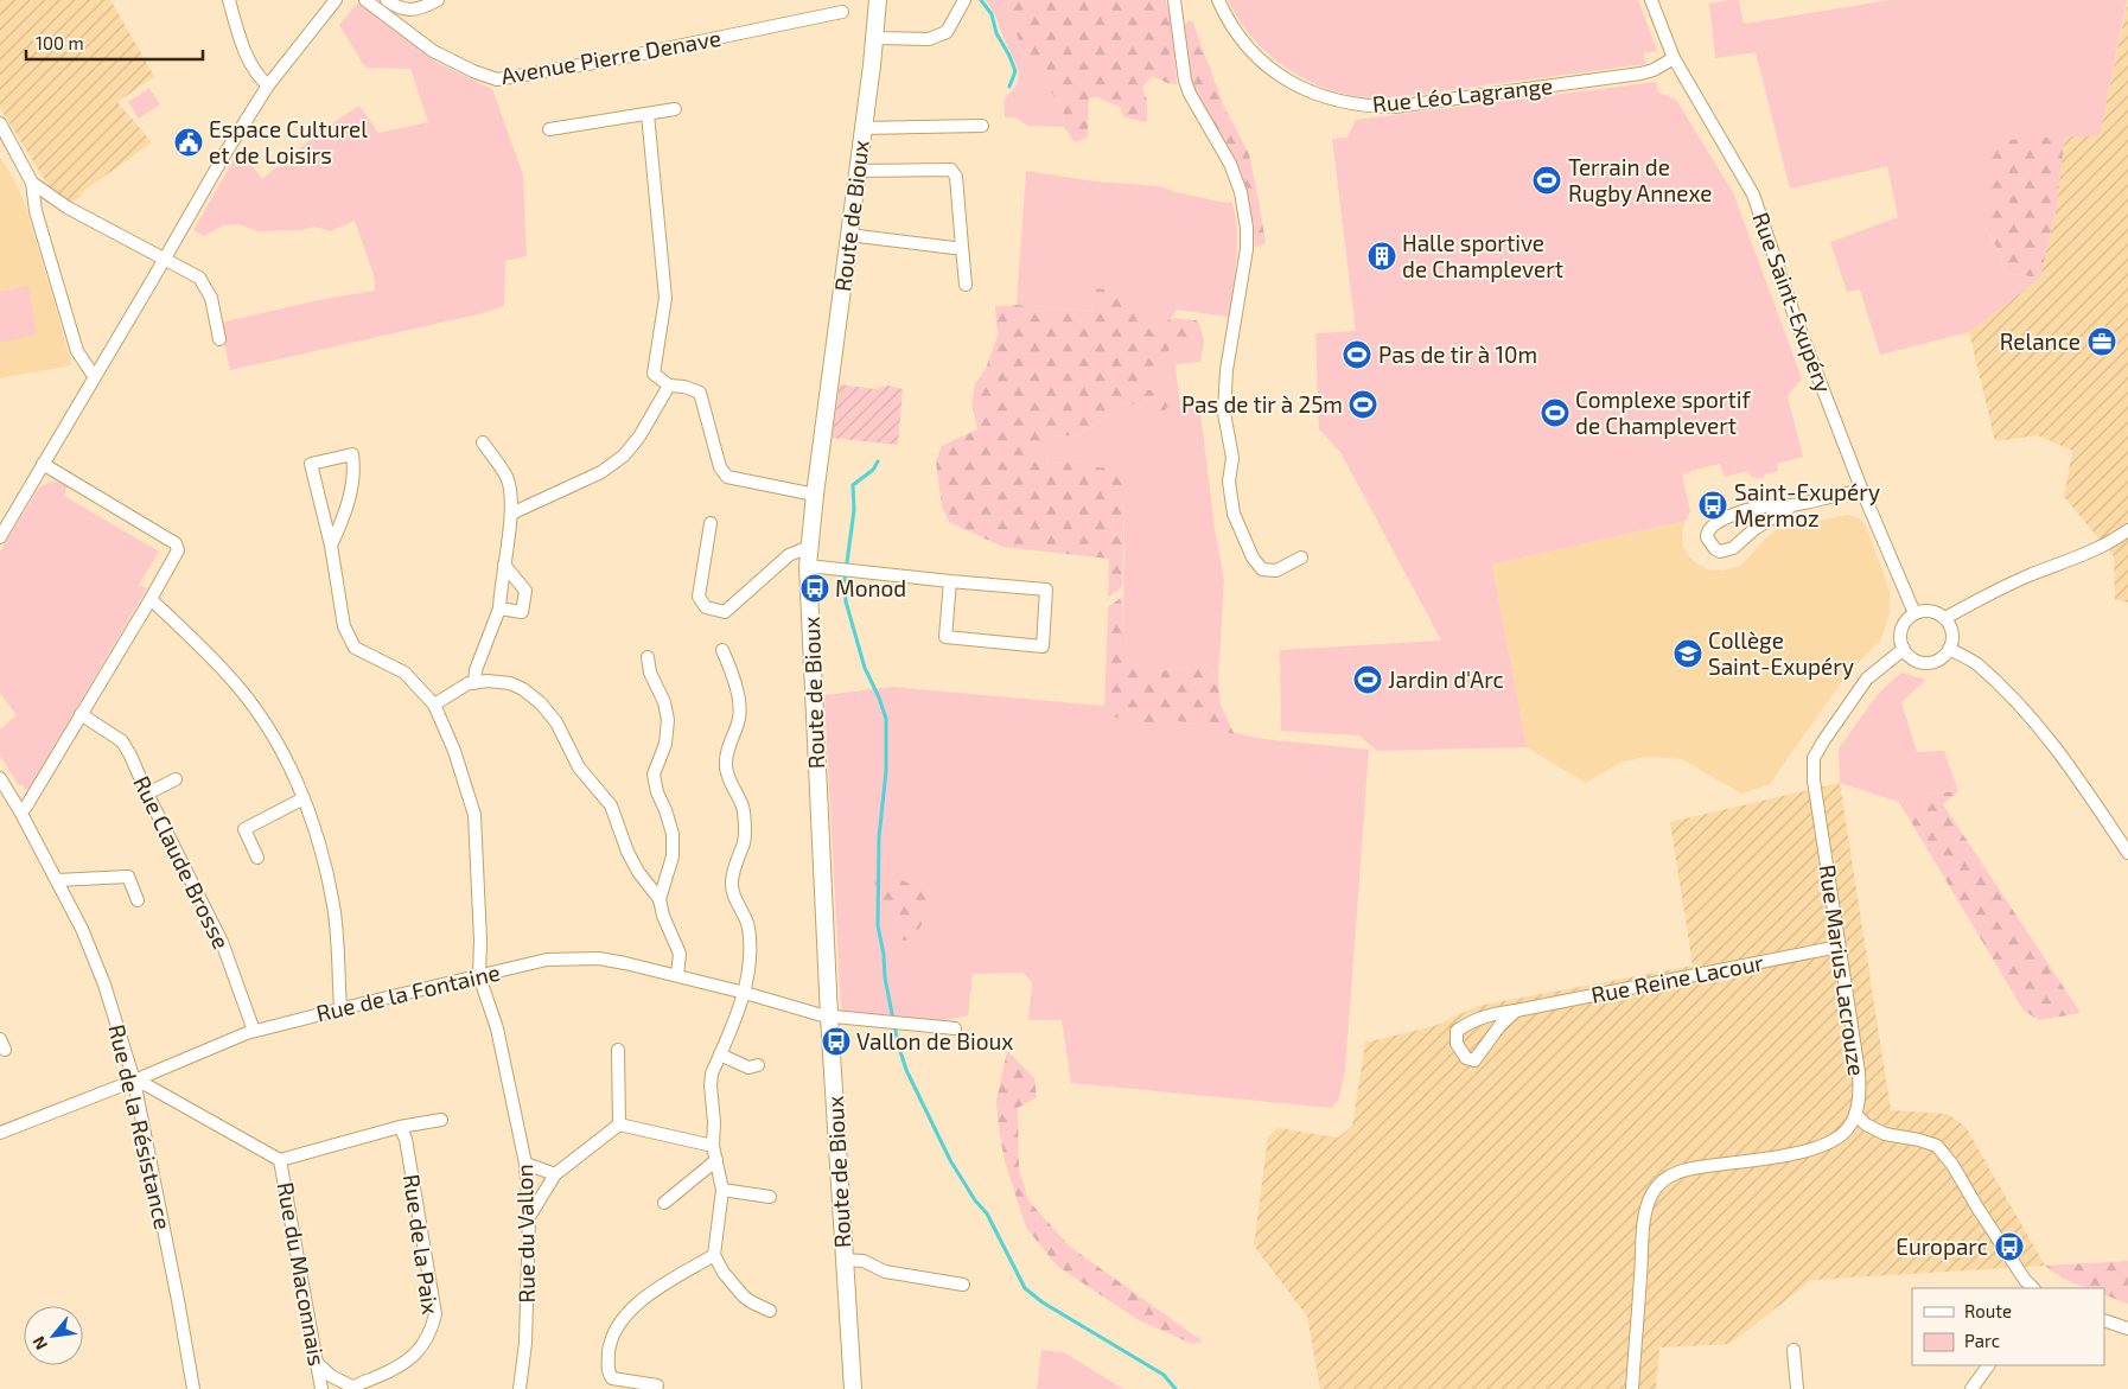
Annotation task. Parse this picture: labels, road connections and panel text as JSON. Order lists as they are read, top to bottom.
{
  "streets": {
    "main road": ["Route de Bioux"],
    "street": [
      "Avenue Pierre Denave",
      "Rue Léo Lagrange",
      "Rue Saint-Exupéry",
      "Rue Claude Brosse",
      "Rue Marius Lacrouze",
      "Rue Reine Lacour",
      "Rue de la Fontaine",
      "Rue de la Résistance",
      "Rue du Vallon",
      "Rue de la Paix",
      "Rue du Maconnais"
    ]
  },
  "crossings": [
    ["Rue Léo Lagrange", "Rue Saint-Exupéry"],
    ["Route de Bioux", "Rue de la Fontaine"],
    ["Rue Saint-Exupéry", "Rue Marius Lacrouze"],
    ["Rue Claude Brosse", "Rue de la Fontaine"],
    ["Rue Marius Lacrouze", "Rue Reine Lacour"],
    ["Rue de la Fontaine", "Rue de la Résistance"],
    ["Rue de la Fontaine", "Rue du Vallon"]
  ],
  "places": {
    "public building": ["Espace Culturel et de Loisirs"],
    "sports": [
      "Terrain de Rugby Annexe",
      "Pas de tir à 10m",
      "Pas de tir à 25m",
      "Complexe sportif de Champlevert",
      "Jardin d'Arc"
    ],
    "building": ["Halle sportive de Champlevert"],
    "office": ["Relance"],
    "bus stop": [
      "Saint-Exupéry Mermoz",
      "Monod",
      "Vallon de Bioux",
      "Europarc"
    ],
    "school or university": ["Collège Saint-Exupéry"]
  },
  "legend": ["Route", "Parc"],
  "scale_bar": "100 m",
  "north": "bottom left"
}
